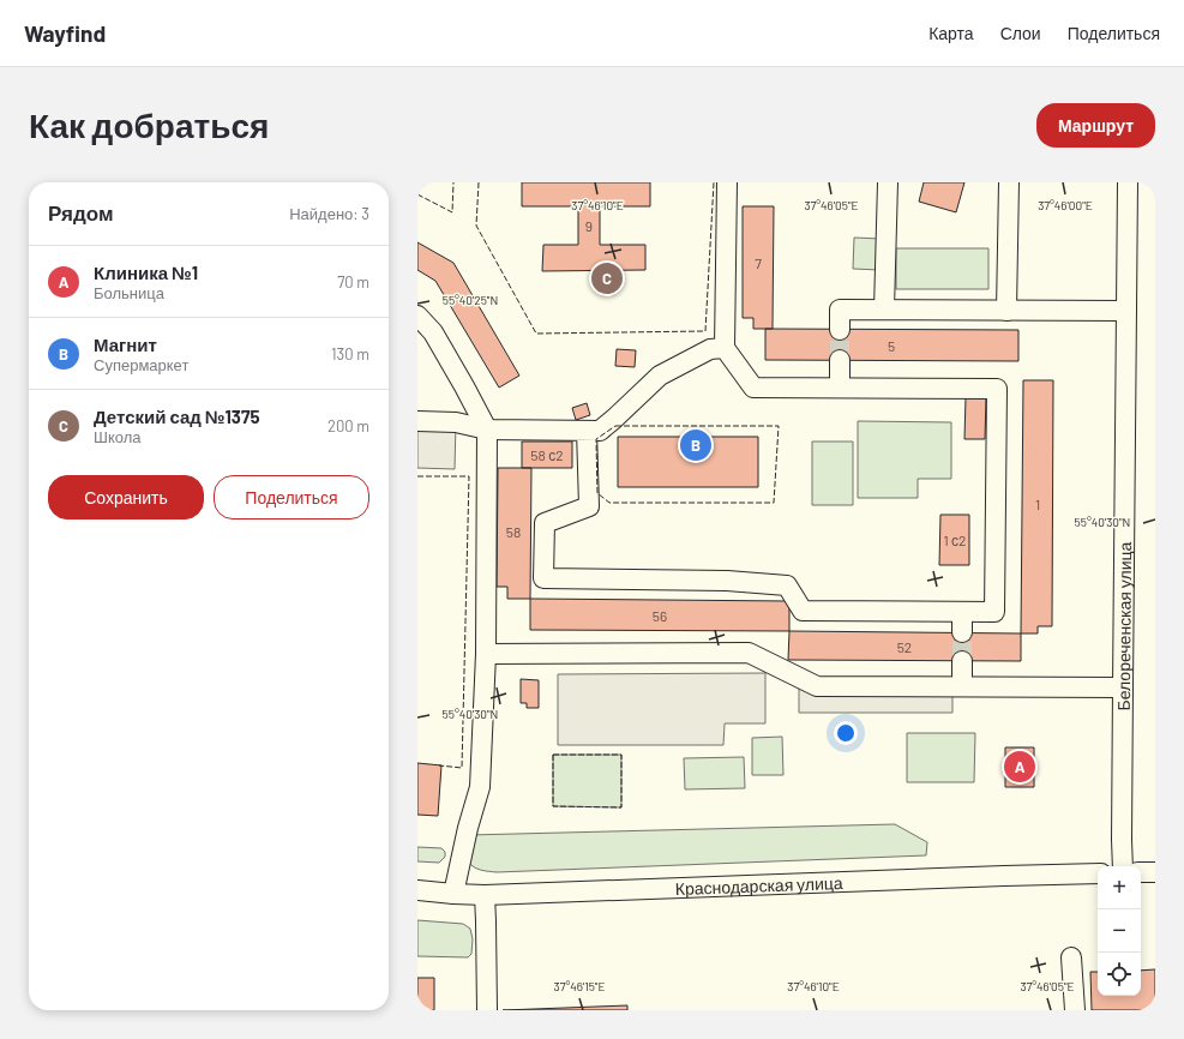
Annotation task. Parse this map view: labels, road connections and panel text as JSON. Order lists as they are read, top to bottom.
{
  "streets": {
    "street": ["Белореченская улица", "Краснодарская улица"]
  },
  "house_numbers": [
    "9",
    "7",
    "5",
    "58 с2",
    "1",
    "58",
    "1 с2",
    "56",
    "52"
  ],
  "page": {
    "header": "Wayfind",
    "nav": ["Карта", "Слои", "Поделиться"],
    "buttons": [
      "Маршрут",
      ["Сохранить", "Поделиться"]
    ],
    "title": "Как добраться",
    "heading": ["Рядом", "Найдено: 3"],
    "list": [
      {
        "mark": "A",
        "name": "Клиника №1",
        "note": "Больница",
        "value": "70 m"
      },
      {
        "mark": "B",
        "name": "Магнит",
        "note": "Супермаркет",
        "value": "130 m"
      },
      {
        "mark": "C",
        "name": "Детский сад №1375",
        "note": "Школа",
        "value": "200 m"
      }
    ],
    "pins": ["C", "B", "A"],
    "map_buttons": ["+", "−"]
  },
  "coordinates": [
    "37°46'10\"E",
    "37°46'05\"E",
    "37°46'00\"E",
    "55°40'25\"N",
    "55°40'30\"N",
    "37°46'15\"E"
  ]
}
